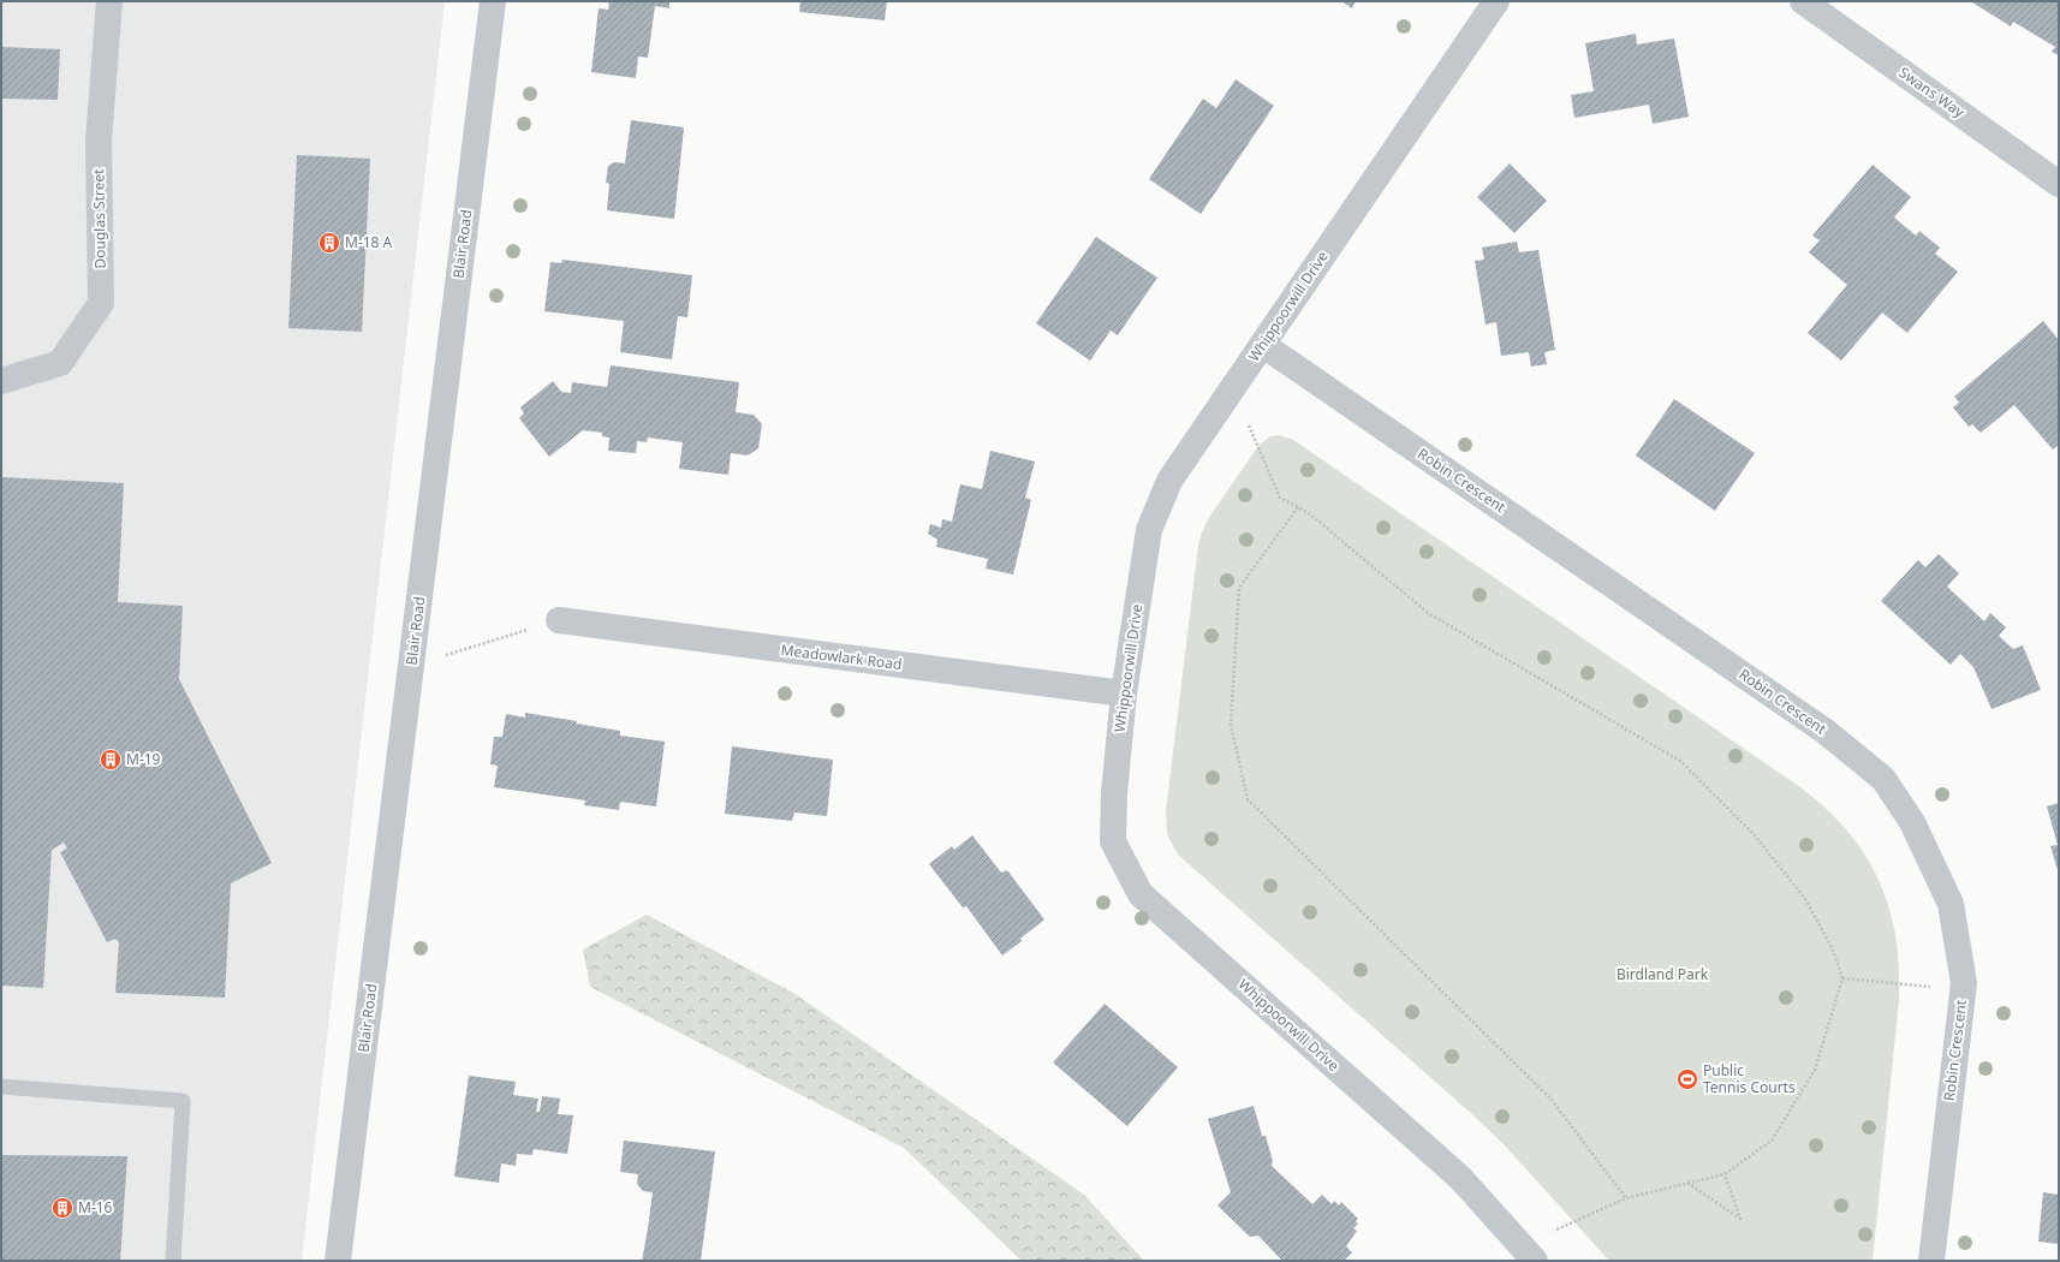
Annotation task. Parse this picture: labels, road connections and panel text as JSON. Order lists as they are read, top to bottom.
{
  "streets": {
    "street": [
      "Swans Way",
      "Douglas Street",
      "Blair Road",
      "Whippoorwill Drive",
      "Robin Crescent",
      "Meadowlark Road"
    ]
  },
  "crossings": [
    ["Whippoorwill Drive", "Robin Crescent"],
    ["Whippoorwill Drive", "Meadowlark Road"]
  ],
  "parks": ["Birdland Park"],
  "places": {
    "building": ["M-18 A", "M-19", "M-16"],
    "sports": ["Public Tennis Courts"]
  }
}
